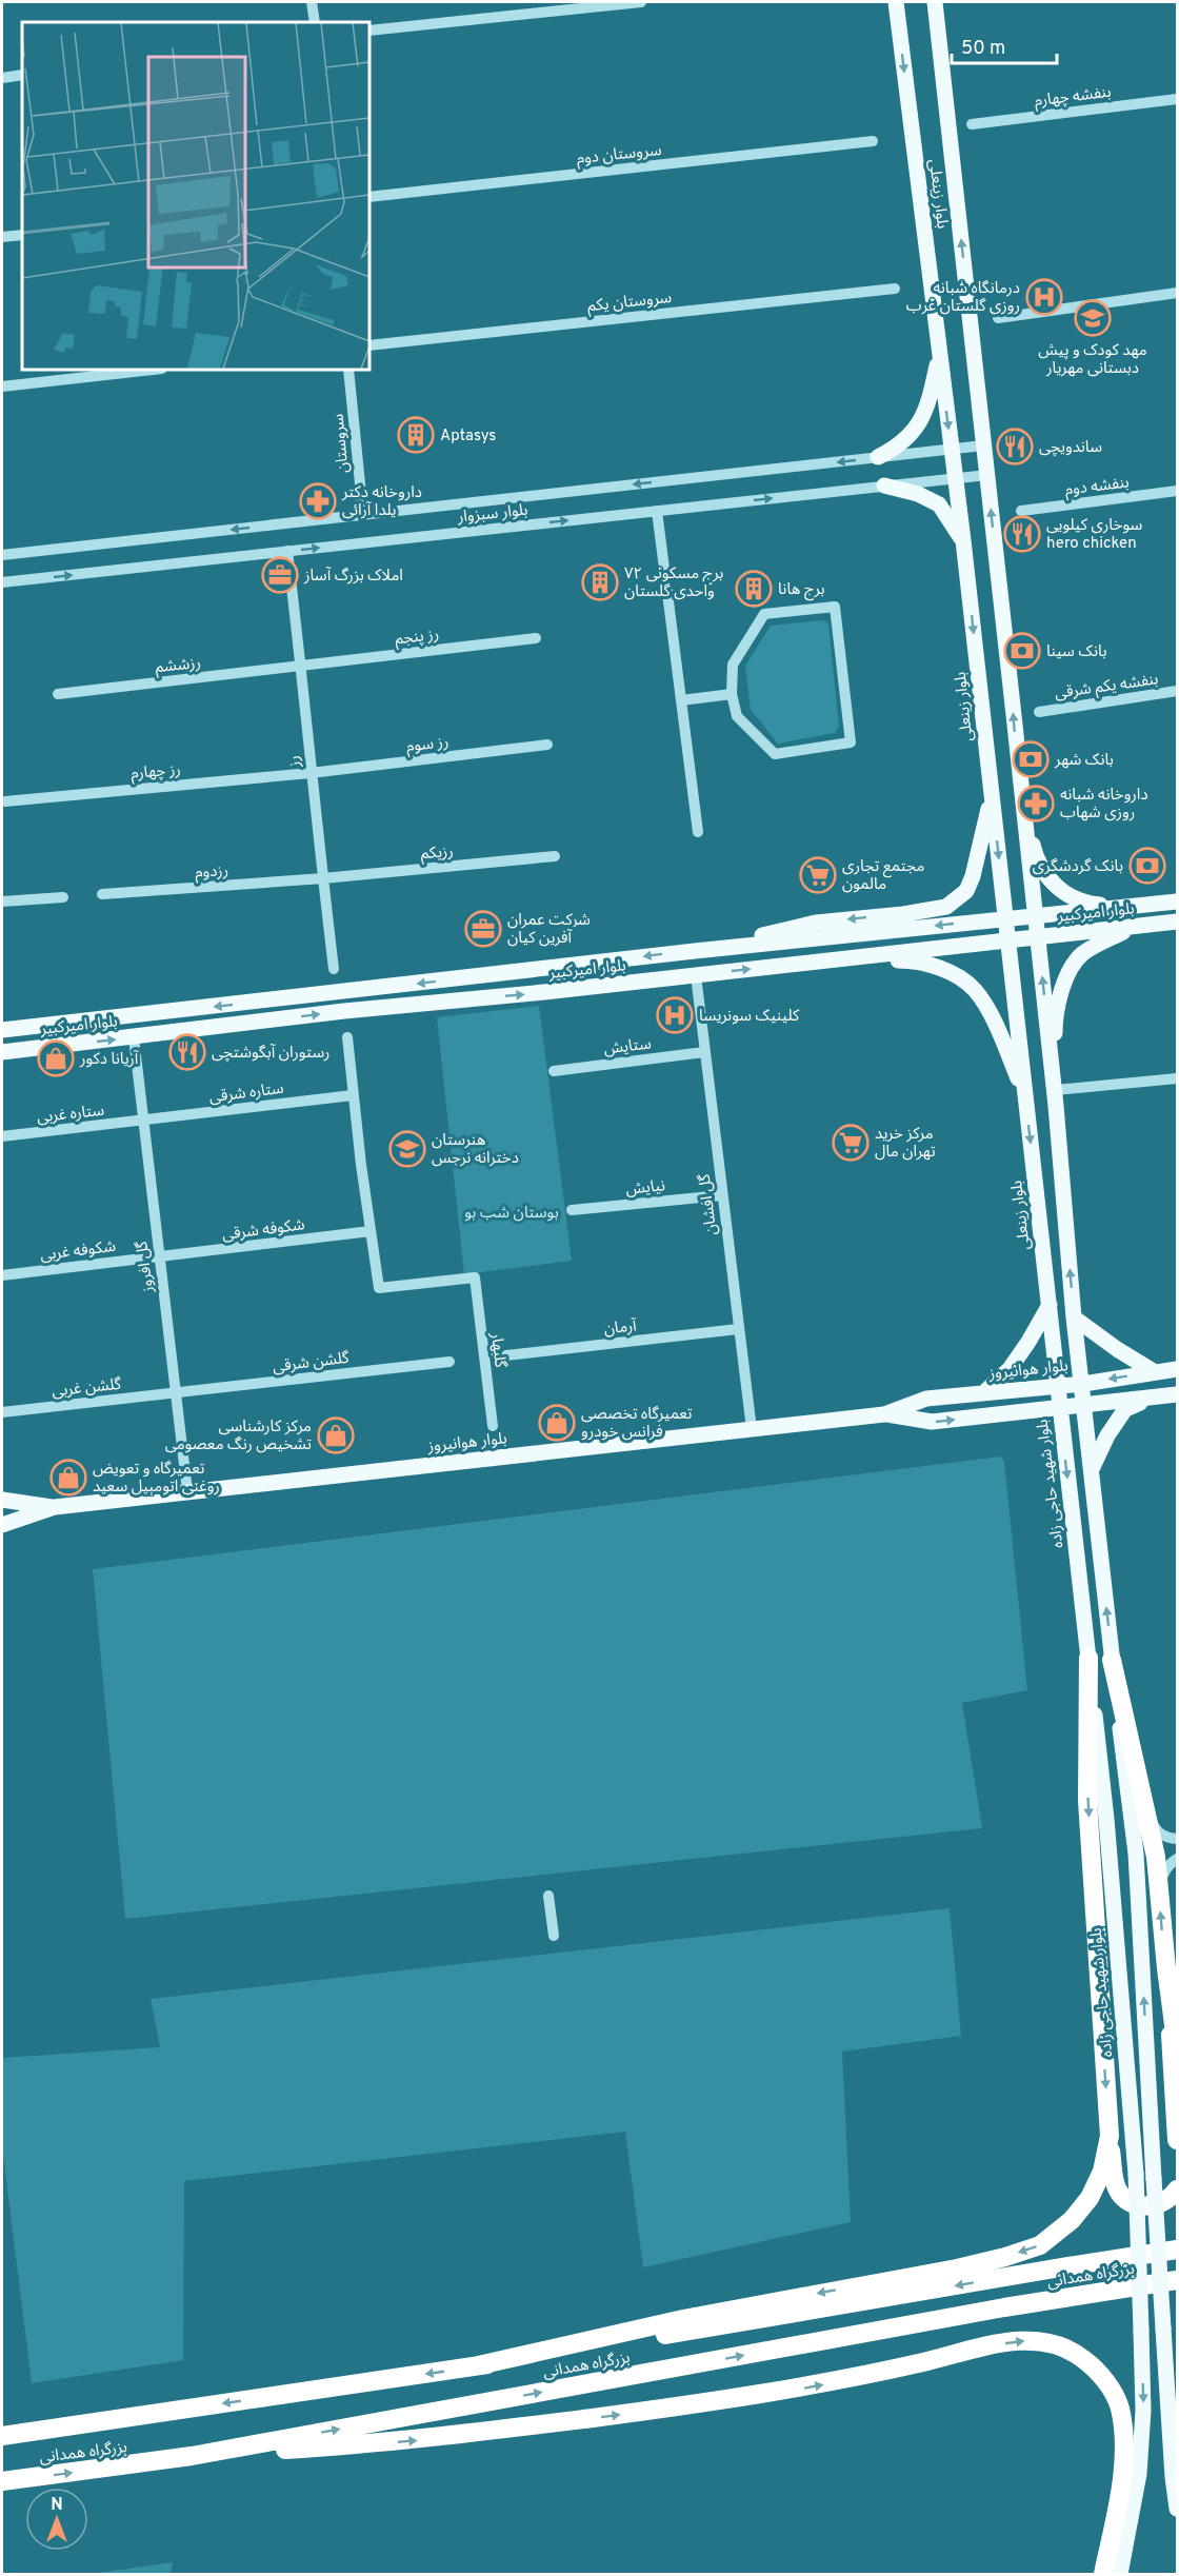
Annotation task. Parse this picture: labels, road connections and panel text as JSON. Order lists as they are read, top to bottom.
{
  "streets": {
    "highway": ["بزرگراه همدانی"],
    "main road": [
      "بلوار زینعلی",
      "بلوار امیرکبیر",
      "بلوار هوانیروز",
      "بلوار شهید حاجی زاده"
    ],
    "street": [
      "بنفشه چهارم",
      "سروستان دوم",
      "سروستان یکم",
      "سروستان",
      "بنفشه دوم",
      "بلوار سبزوار",
      "رز پنجم",
      "رزششم",
      "بنفشه یکم شرقی",
      "رز سوم",
      "رز",
      "رز چهارم",
      "رزیکم",
      "رزدوم",
      "ستایش",
      "ستاره شرقی",
      "ستاره غربی",
      "نیایش",
      "گل افشان",
      "شکوفه شرقی",
      "شکوفه غربی",
      "گل افروز",
      "آرمان",
      "گلبهار",
      "گلشن شرقی",
      "گلشن غربی"
    ]
  },
  "crossings": [
    ["بلوار زینعلی", "بلوار سبزوار"],
    ["بلوار زینعلی", "بلوار امیرکبیر"],
    ["بلوار زینعلی", "بلوار هوانیروز"],
    ["بلوار زینعلی", "بلوار شهید حاجی زاده"],
    ["سروستان", "بلوار سبزوار"],
    ["بلوار سبزوار", "رز"],
    ["رز پنجم", "رزششم"],
    ["رز پنجم", "رز"],
    ["رزششم", "رز"],
    ["رز سوم", "رز"],
    ["رز سوم", "رز چهارم"],
    ["رز", "رز چهارم"],
    ["رز", "رزیکم"],
    ["رز", "رزدوم"],
    ["رزیکم", "رزدوم"],
    ["بلوار امیرکبیر", "گل افشان"],
    ["بلوار امیرکبیر", "گل افروز"],
    ["ستایش", "گل افشان"],
    ["ستاره شرقی", "ستاره غربی"],
    ["ستاره شرقی", "گل افروز"],
    ["ستاره غربی", "گل افروز"],
    ["نیایش", "گل افشان"],
    ["گل افشان", "آرمان"],
    ["گل افشان", "بلوار هوانیروز"],
    ["شکوفه شرقی", "شکوفه غربی"],
    ["شکوفه شرقی", "گل افروز"],
    ["شکوفه شرقی", "گلبهار"],
    ["شکوفه غربی", "گل افروز"],
    ["گل افروز", "گلشن شرقی"],
    ["گل افروز", "بلوار هوانیروز"],
    ["گل افروز", "گلشن غربی"],
    ["گلشن شرقی", "گلشن غربی"],
    ["بلوار هوانیروز", "بلوار شهید حاجی زاده"]
  ],
  "parks": ["بوستان شب بو"],
  "places": {
    "hospital": ["درمانگاه شبانه روزی گلستان غرب", "کلینیک سونریسا"],
    "school or university": ["مهد کودک و پیش دبستانی مهریار", "هنرستان دخترانه نرجس"],
    "building": ["Aptasys", "برج مسکونی ۷۲ واحدی گلستان", "برج هانا"],
    "restaurant": ["ساندویچی", "سوخاری کیلویی hero chicken", "رستوران آبگوشتچی"],
    "pharmacy": ["داروخانه دکتر یلدا آرائی", "داروخانه شبانه روزی شهاب"],
    "office": ["املاک بزرگ آساز", "شرکت عمران آفرین کیان"],
    "bank": ["بانک سینا", "بانک شهر", "بانک گردشگری"],
    "supermarket": ["مجتمع تجاری مالمون", "مرکز خرید تهران مال"],
    "shop": [
      "آریانا دکور",
      "تعمیرگاه تخصصی فرانس خودرو",
      "مرکز کارشناسی تشخیص رنگ معصومی",
      "تعمیرگاه و تعویض روغنی اتومبیل سعید"
    ]
  },
  "scale_bar": "50 m",
  "north": "top"
}
